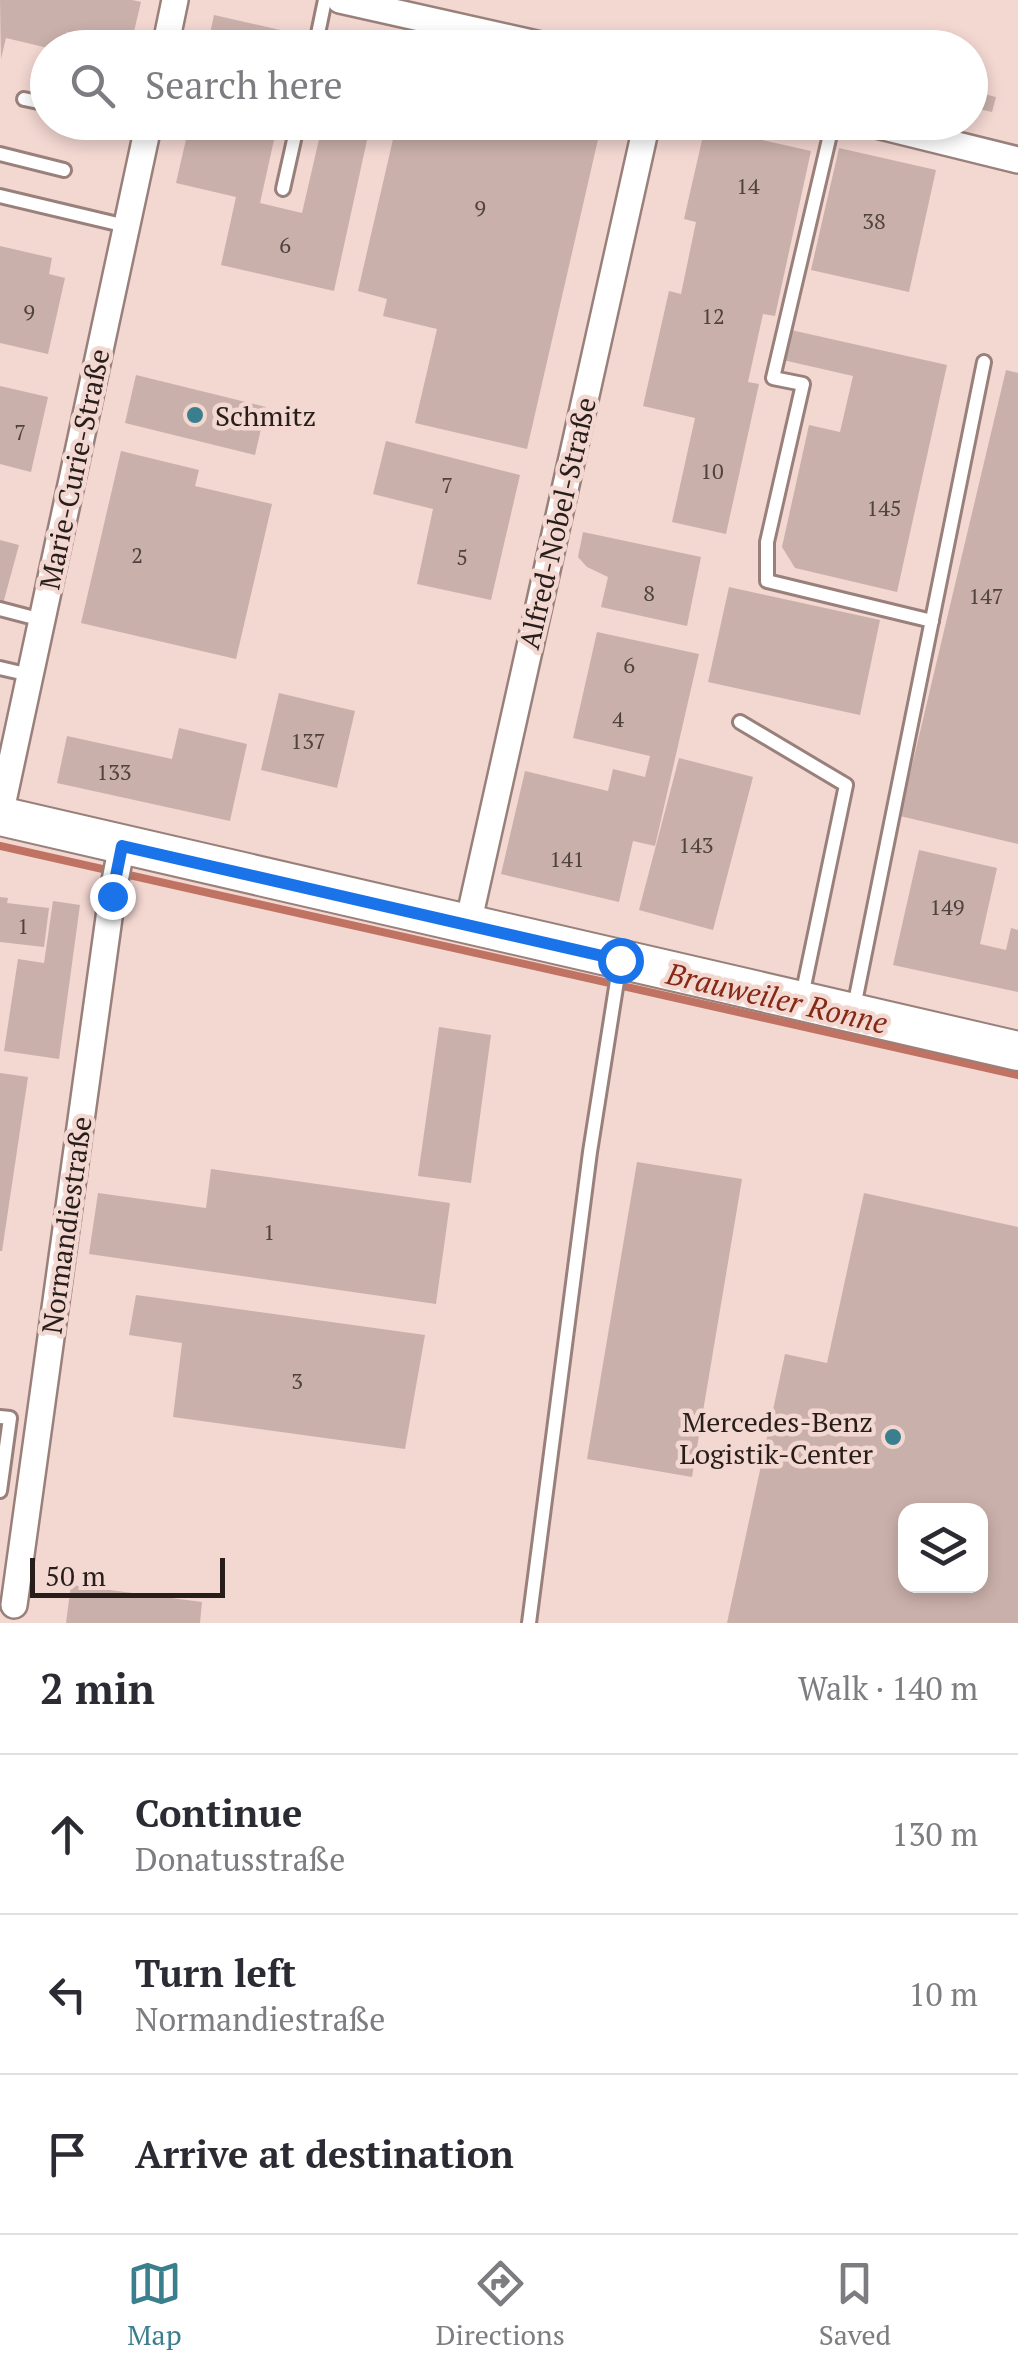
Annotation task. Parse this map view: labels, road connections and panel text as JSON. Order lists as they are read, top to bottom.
{
  "streets": {
    "street": ["Marie-Curie-Straße", "Alfred-Nobel-Straße", "Normandiestraße"]
  },
  "water": ["Brauweiler Ronne"],
  "places": ["Schmitz", "Mercedes-Benz Logistik-Center"],
  "house_numbers": [
    "14",
    "9",
    "38",
    "6",
    "9",
    "12",
    "7",
    "10",
    "7",
    "145",
    "2",
    "5",
    "8",
    "147",
    "6",
    "4",
    "137",
    "133",
    "143",
    "141",
    "149",
    "1",
    "1",
    "3"
  ],
  "scale_bar": "50 m",
  "page": {
    "search": "Search here",
    "scale": "50 m",
    "heading": ["2 min", "Walk · 140 m"],
    "list": [
      ["Continue", "Donatusstraße", "130 m"],
      ["Turn left", "Normandiestraße", "10 m"],
      "Arrive at destination"
    ],
    "nav": ["Map", "Directions", "Saved"]
  }
}
